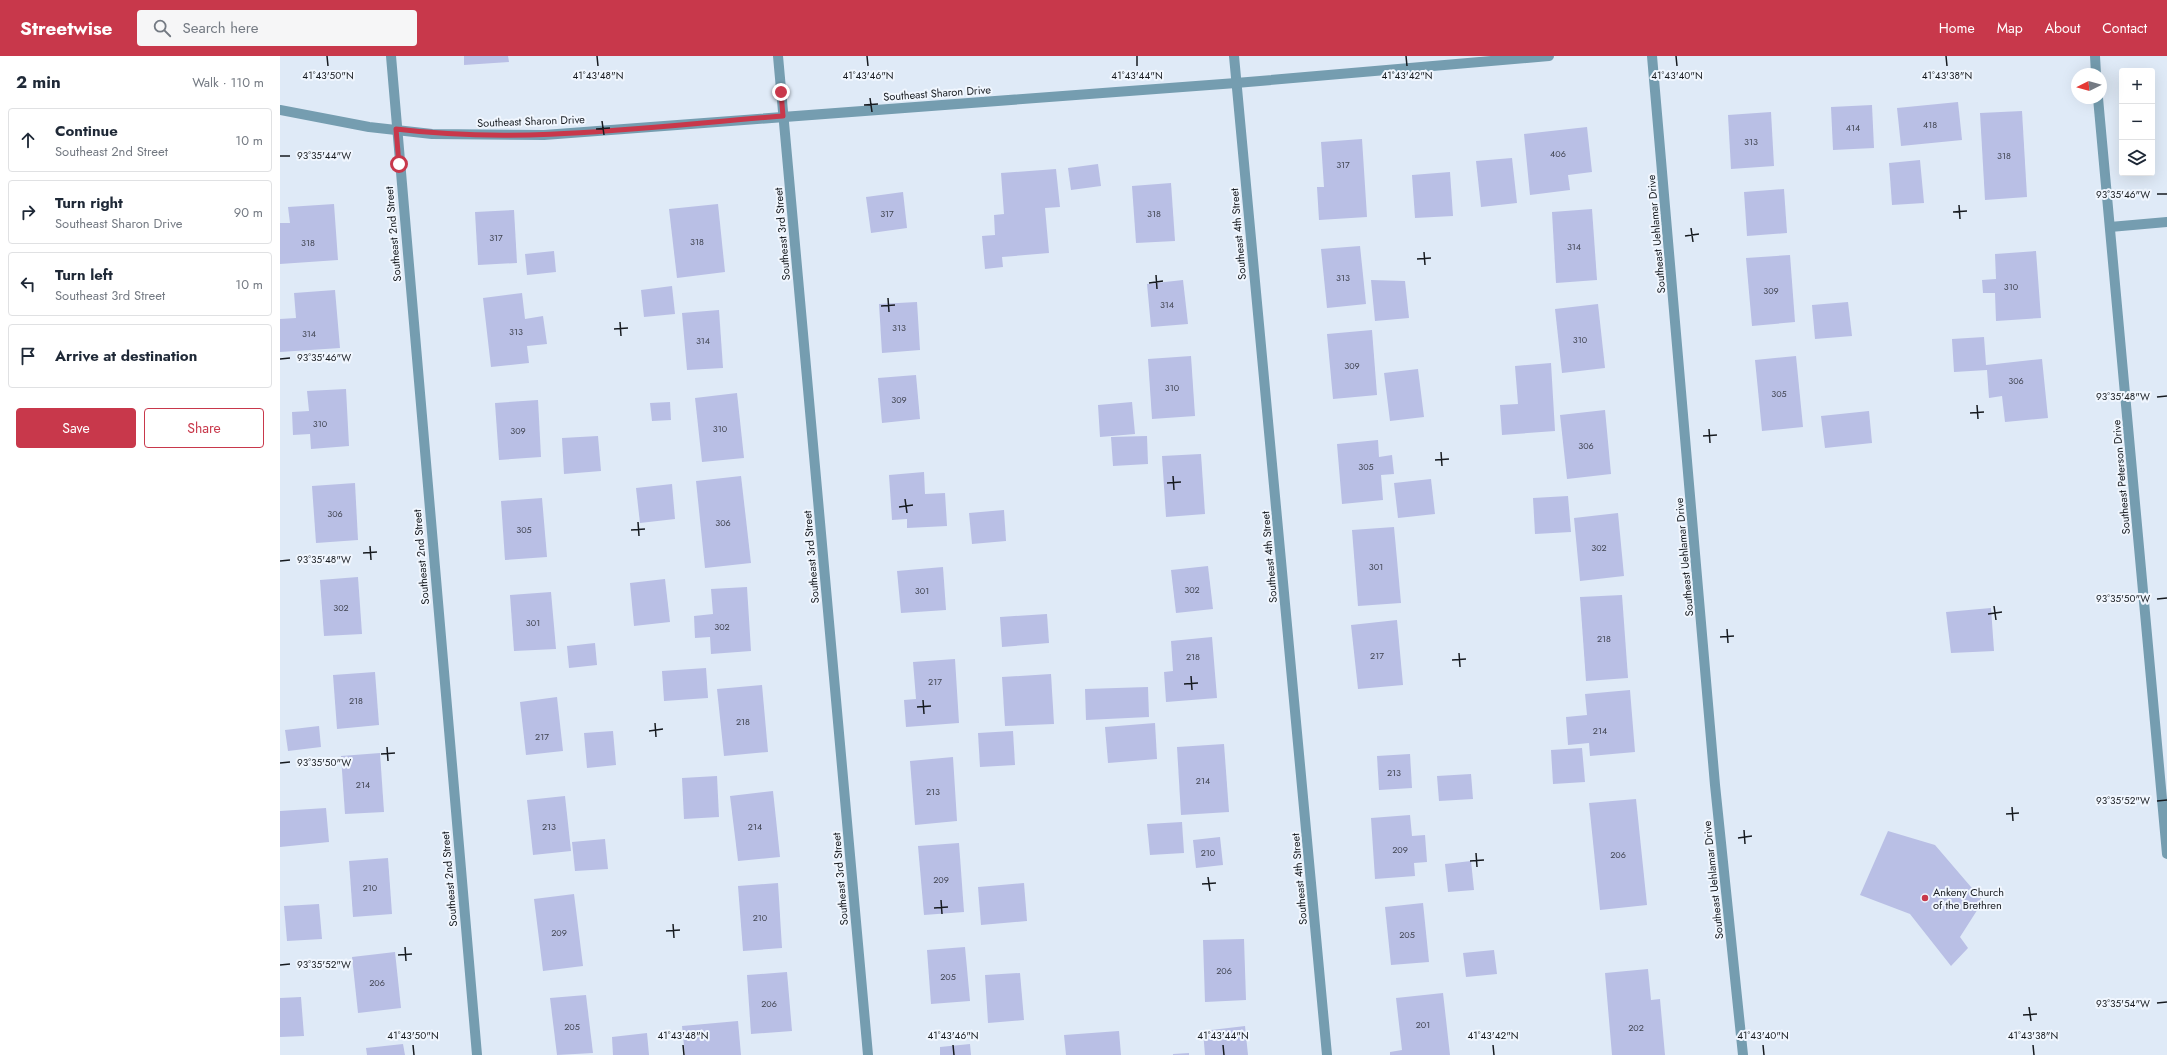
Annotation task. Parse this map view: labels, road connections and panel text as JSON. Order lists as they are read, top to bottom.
{
  "streets": {
    "street": [
      "Southeast Sharon Drive",
      "Southeast 2nd Street",
      "Southeast 3rd Street",
      "Southeast 4th Street",
      "Southeast Uehlamar Drive",
      "Southeast Peterson Drive"
    ]
  },
  "crossings": [
    ["Southeast Sharon Drive", "Southeast 2nd Street"],
    ["Southeast Sharon Drive", "Southeast 3rd Street"],
    ["Southeast Sharon Drive", "Southeast 4th Street"]
  ],
  "places": ["Ankeny Church of the Brethren"],
  "house_numbers": [
    "418",
    "414",
    "313",
    "406",
    "318",
    "317",
    "317",
    "318",
    "317",
    "318",
    "318",
    "314",
    "313",
    "310",
    "309",
    "314",
    "313",
    "313",
    "314",
    "310",
    "314",
    "309",
    "306",
    "310",
    "305",
    "309",
    "310",
    "310",
    "309",
    "306",
    "305",
    "306",
    "306",
    "305",
    "302",
    "301",
    "302",
    "301",
    "302",
    "301",
    "302",
    "218",
    "217",
    "218",
    "217",
    "218",
    "218",
    "214",
    "217",
    "213",
    "214",
    "214",
    "213",
    "213",
    "214",
    "209",
    "210",
    "206",
    "209",
    "210",
    "210",
    "209",
    "205",
    "206",
    "205",
    "206",
    "206",
    "201",
    "205",
    "202"
  ],
  "north": "left",
  "page": {
    "header": "Streetwise",
    "search": "Search here",
    "nav": [
      "Home",
      "Map",
      "About",
      "Contact"
    ],
    "heading": ["2 min", "Walk · 110 m"],
    "map_buttons": ["+", "−"],
    "list": [
      ["Continue", "Southeast 2nd Street", "10 m"],
      ["Turn right", "Southeast Sharon Drive", "90 m"],
      ["Turn left", "Southeast 3rd Street", "10 m"],
      "Arrive at destination"
    ],
    "buttons": ["Save", "Share"]
  },
  "coordinates": [
    "41°43'50\"N",
    "41°43'48\"N",
    "41°43'46\"N",
    "41°43'44\"N",
    "41°43'42\"N",
    "41°43'40\"N",
    "41°43'38\"N",
    "93°35'44\"W",
    "93°35'46\"W",
    "93°35'48\"W",
    "93°35'50\"W",
    "93°35'52\"W",
    "93°35'54\"W"
  ]
}
